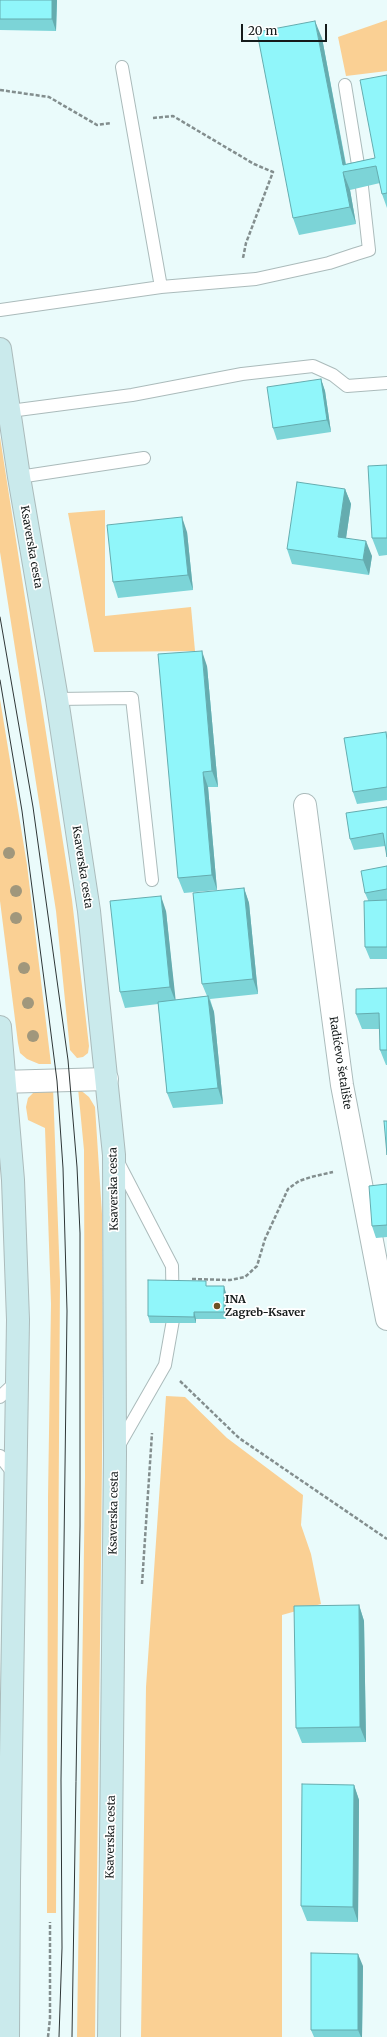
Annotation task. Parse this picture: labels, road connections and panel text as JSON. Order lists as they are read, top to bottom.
{
  "streets": {
    "main road": ["Ksaverska cesta"],
    "street": ["Radićevo šetalište"]
  },
  "places": ["INA Zagreb-Ksaver"],
  "scale_bar": "20 m"
}
